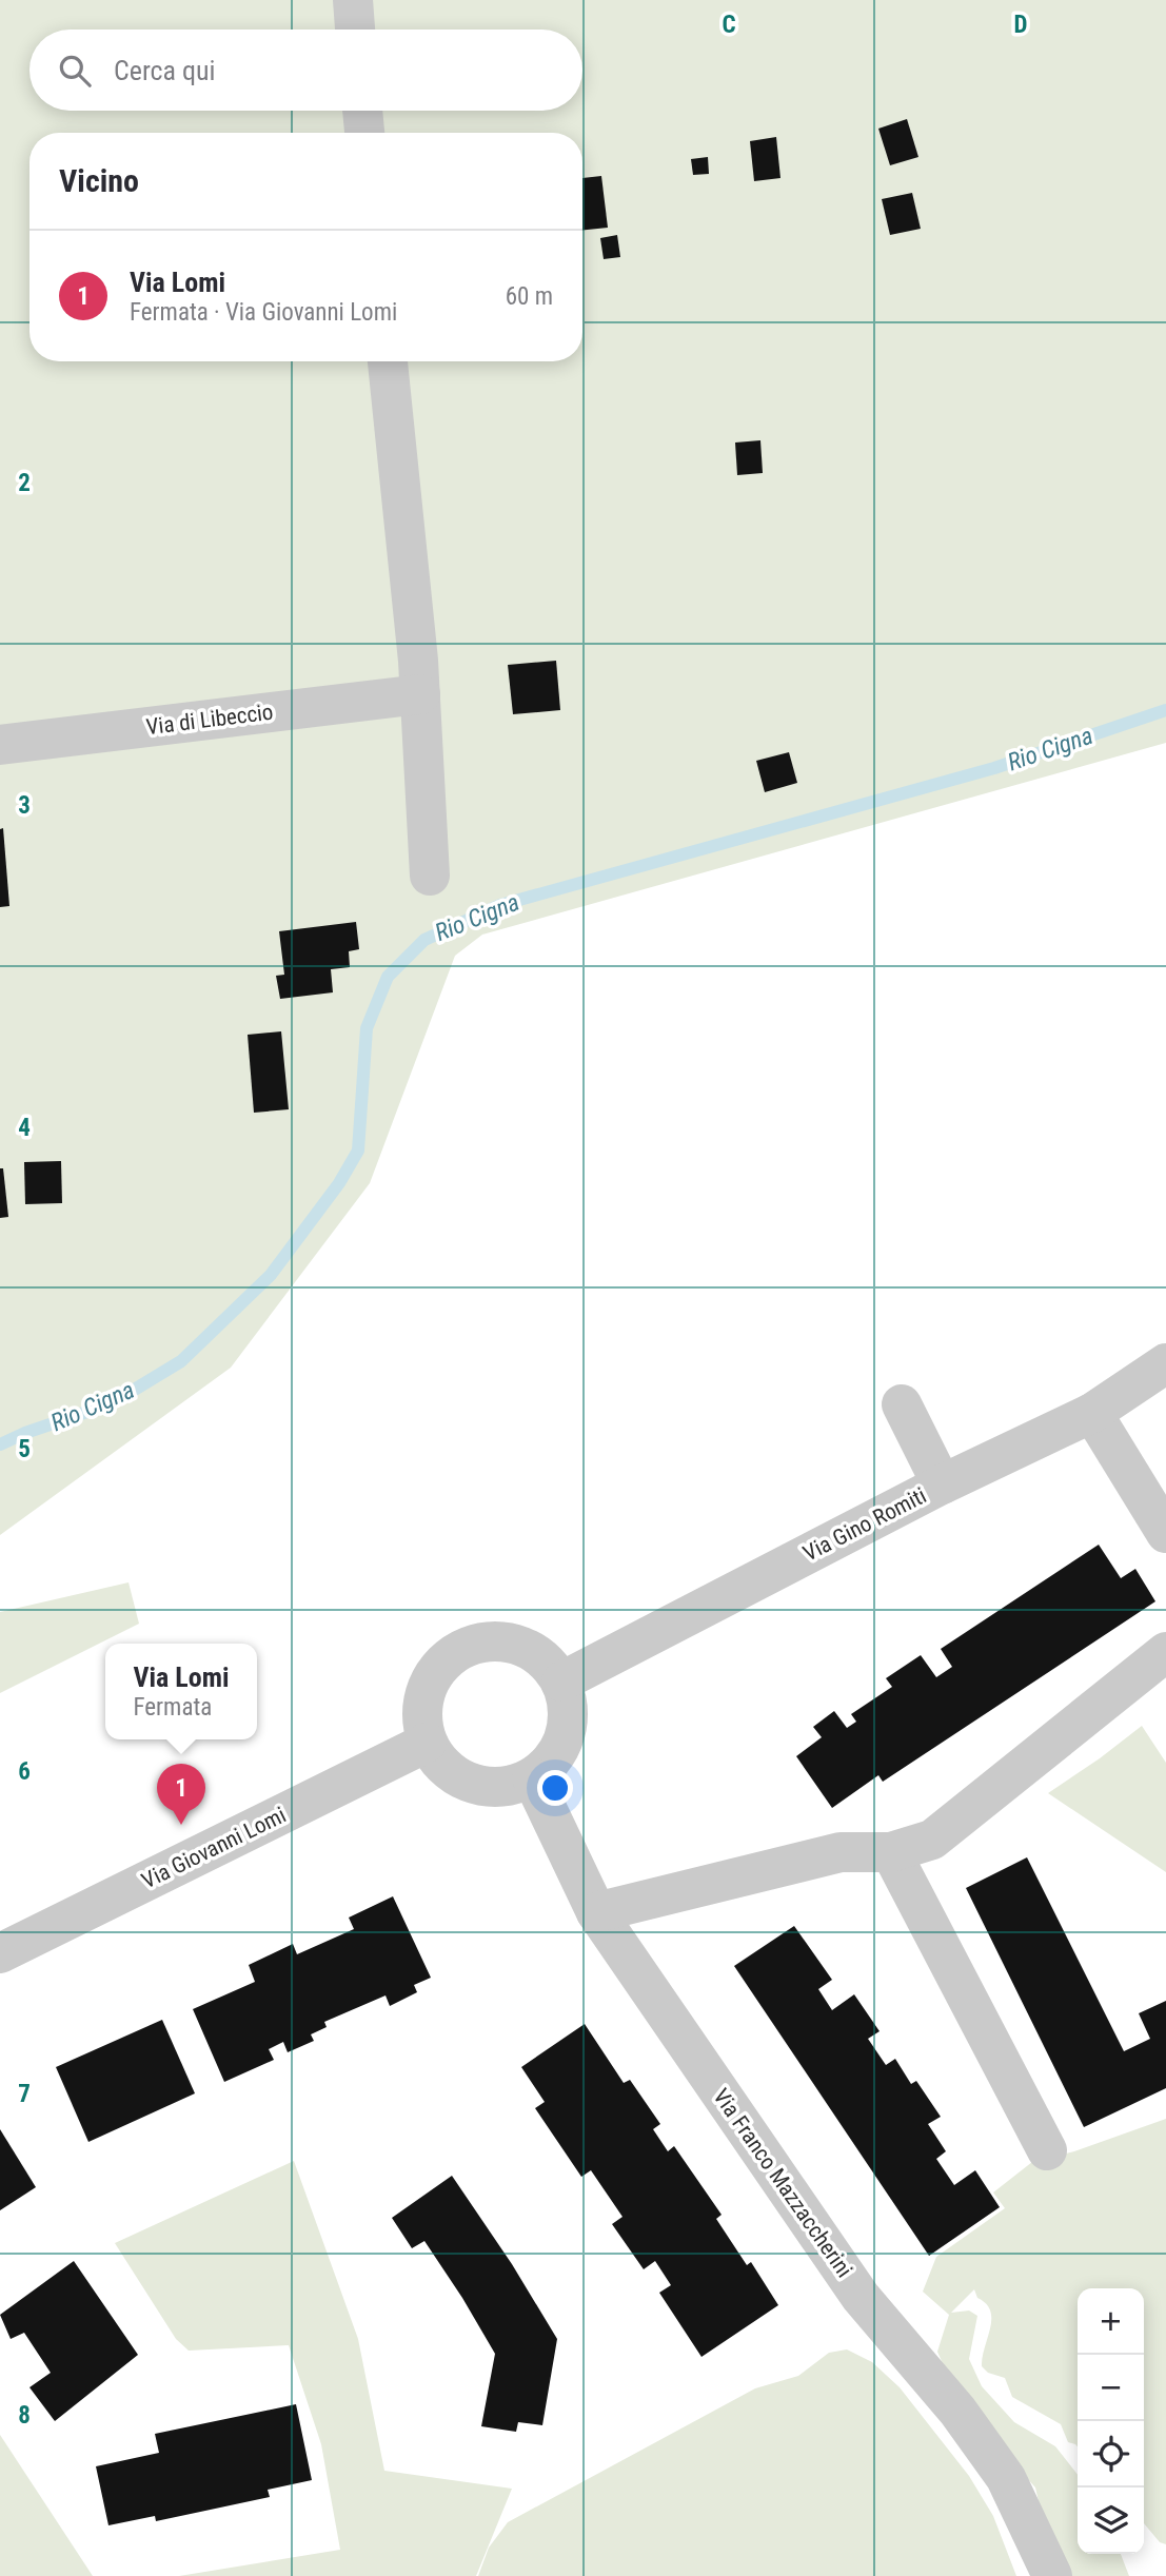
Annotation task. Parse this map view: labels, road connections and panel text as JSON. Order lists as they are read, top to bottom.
{
  "streets": {
    "street": [
      "Via di Libeccio",
      "Via Gino Romiti",
      "Via Giovanni Lomi",
      "Via Franco Mazzaccherini"
    ]
  },
  "crossings": [
    ["Via Gino Romiti", "Via Giovanni Lomi"],
    ["Via Gino Romiti", "Via Franco Mazzaccherini"],
    ["Via Giovanni Lomi", "Via Franco Mazzaccherini"]
  ],
  "water": ["Rio Cigna"],
  "page": {
    "search": "Cerca qui",
    "heading": "Vicino",
    "list": [
      {
        "mark": "1",
        "name": "Via Lomi",
        "note": "Fermata · Via Giovanni Lomi",
        "value": "60 m"
      }
    ],
    "popup": ["Via Lomi", "Fermata"],
    "pins": "1",
    "map_buttons": ["+", "−"]
  },
  "grid": {
    "columns": ["C", "D"],
    "rows": [
      "2",
      "3",
      "4",
      "5",
      "6",
      "7",
      "8"
    ]
  }
}
